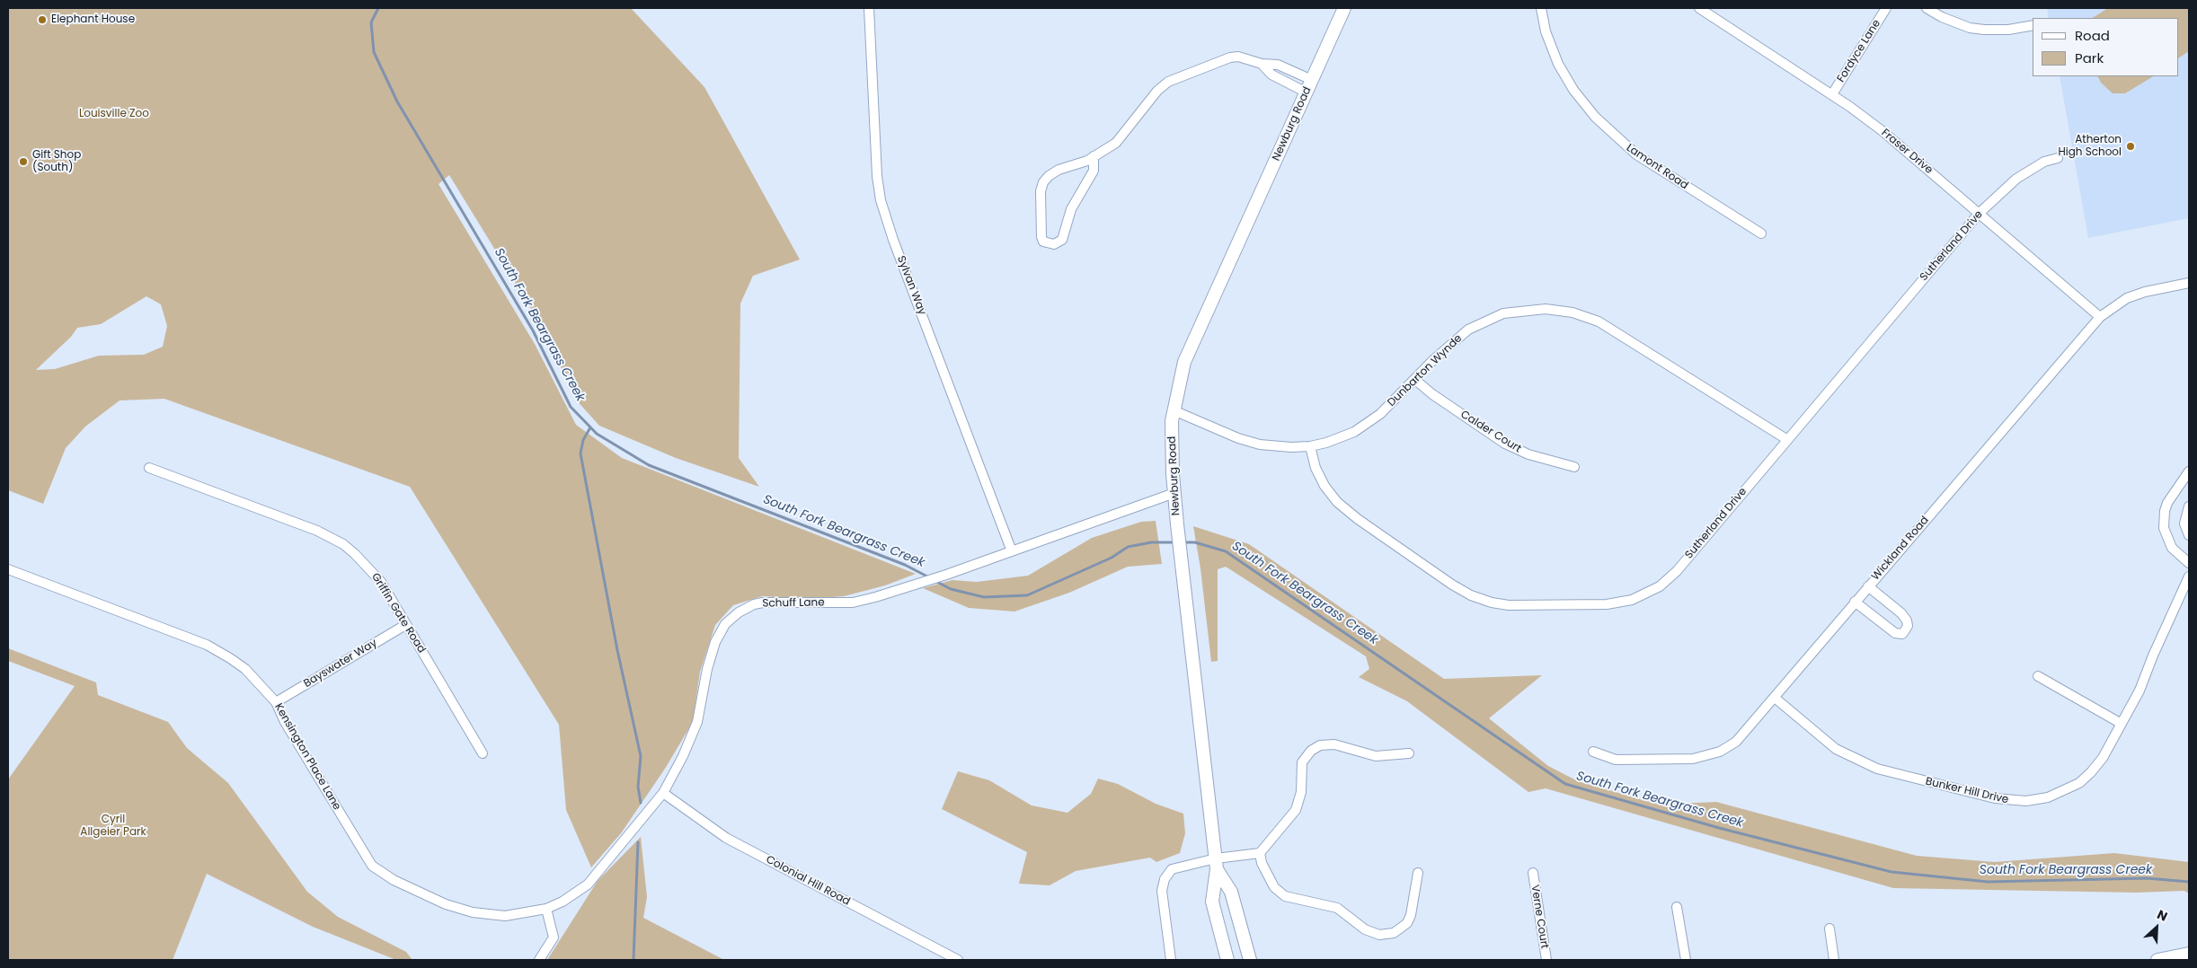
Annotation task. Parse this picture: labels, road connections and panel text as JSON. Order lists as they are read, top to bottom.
{
  "streets": {
    "main road": ["Newburg Road"],
    "street": [
      "Fordyce Lane",
      "Fraser Drive",
      "Lamont Road",
      "Sutherland Drive",
      "Sylvan Way",
      "Dunbarton Wynde",
      "Calder Court",
      "Wickland Road",
      "Schuff Lane",
      "Griffin Gate Road",
      "Bayswater Way",
      "Kensington Place Lane",
      "Bunker Hill Drive",
      "Colonial Hill Road",
      "Verne Court"
    ]
  },
  "crossings": [
    ["Fordyce Lane", "Fraser Drive"],
    ["Newburg Road", "Dunbarton Wynde"],
    ["Newburg Road", "Schuff Lane"],
    ["Fraser Drive", "Sutherland Drive"],
    ["Fraser Drive", "Wickland Road"],
    ["Sutherland Drive", "Dunbarton Wynde"],
    ["Sylvan Way", "Schuff Lane"],
    ["Dunbarton Wynde", "Calder Court"],
    ["Wickland Road", "Bunker Hill Drive"],
    ["Schuff Lane", "Kensington Place Lane"],
    ["Schuff Lane", "Colonial Hill Road"],
    ["Griffin Gate Road", "Bayswater Way"],
    ["Bayswater Way", "Kensington Place Lane"]
  ],
  "water": ["South Fork Beargrass Creek"],
  "parks": ["Louisville Zoo", "Cyril Allgeier Park"],
  "places": ["Elephant House", "Atherton High School", "Gift Shop (South)"],
  "legend": ["Road", "Park"],
  "north": "top right"
}
